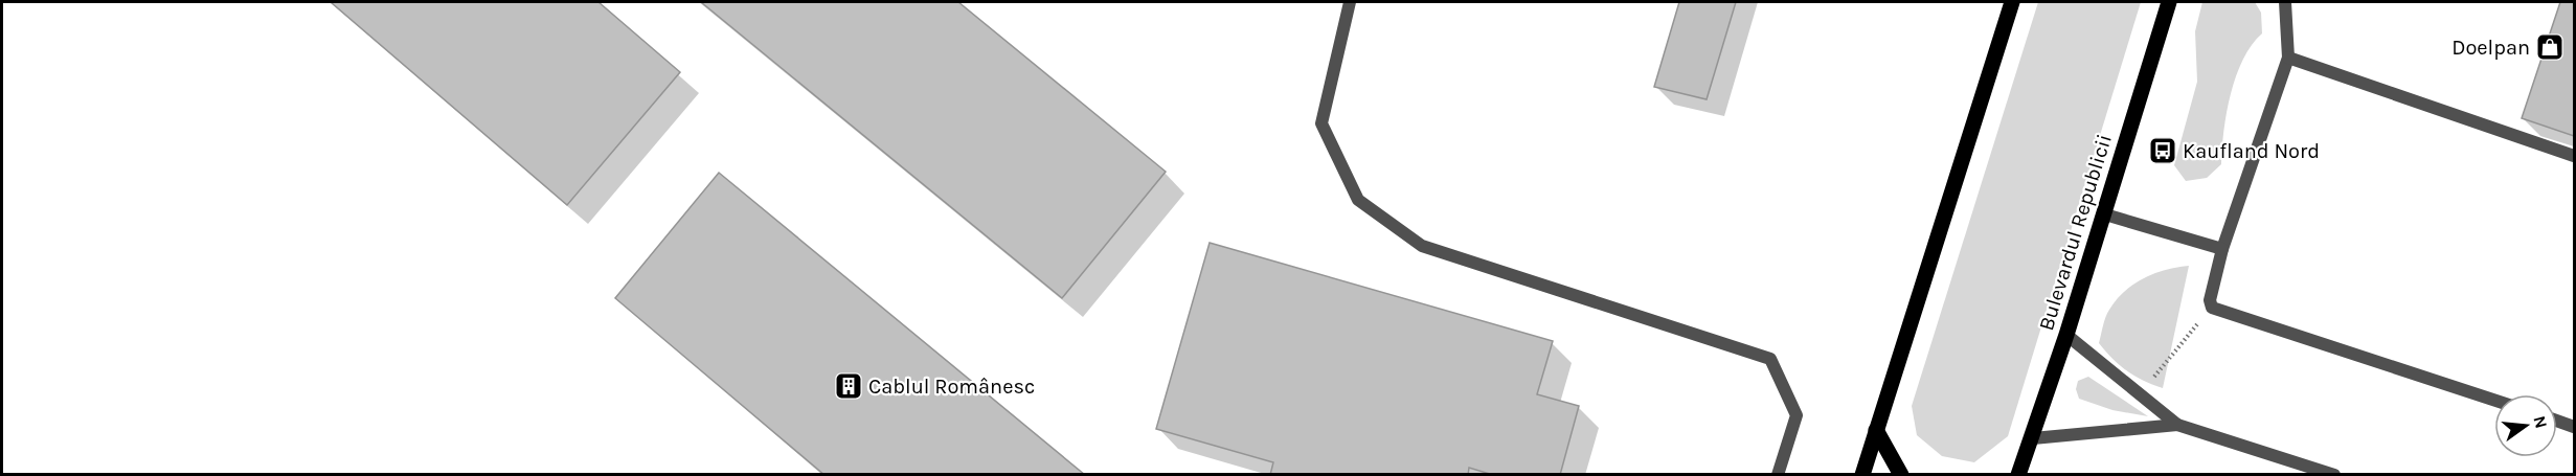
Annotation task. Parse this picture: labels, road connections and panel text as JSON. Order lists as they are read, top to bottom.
{
  "streets": {
    "main road": ["Bulevardul Republicii"]
  },
  "places": {
    "shop": ["Doelpan"],
    "bus stop": ["Kaufland Nord"],
    "building": ["Cablul Românesc"]
  },
  "north": "right"
}
